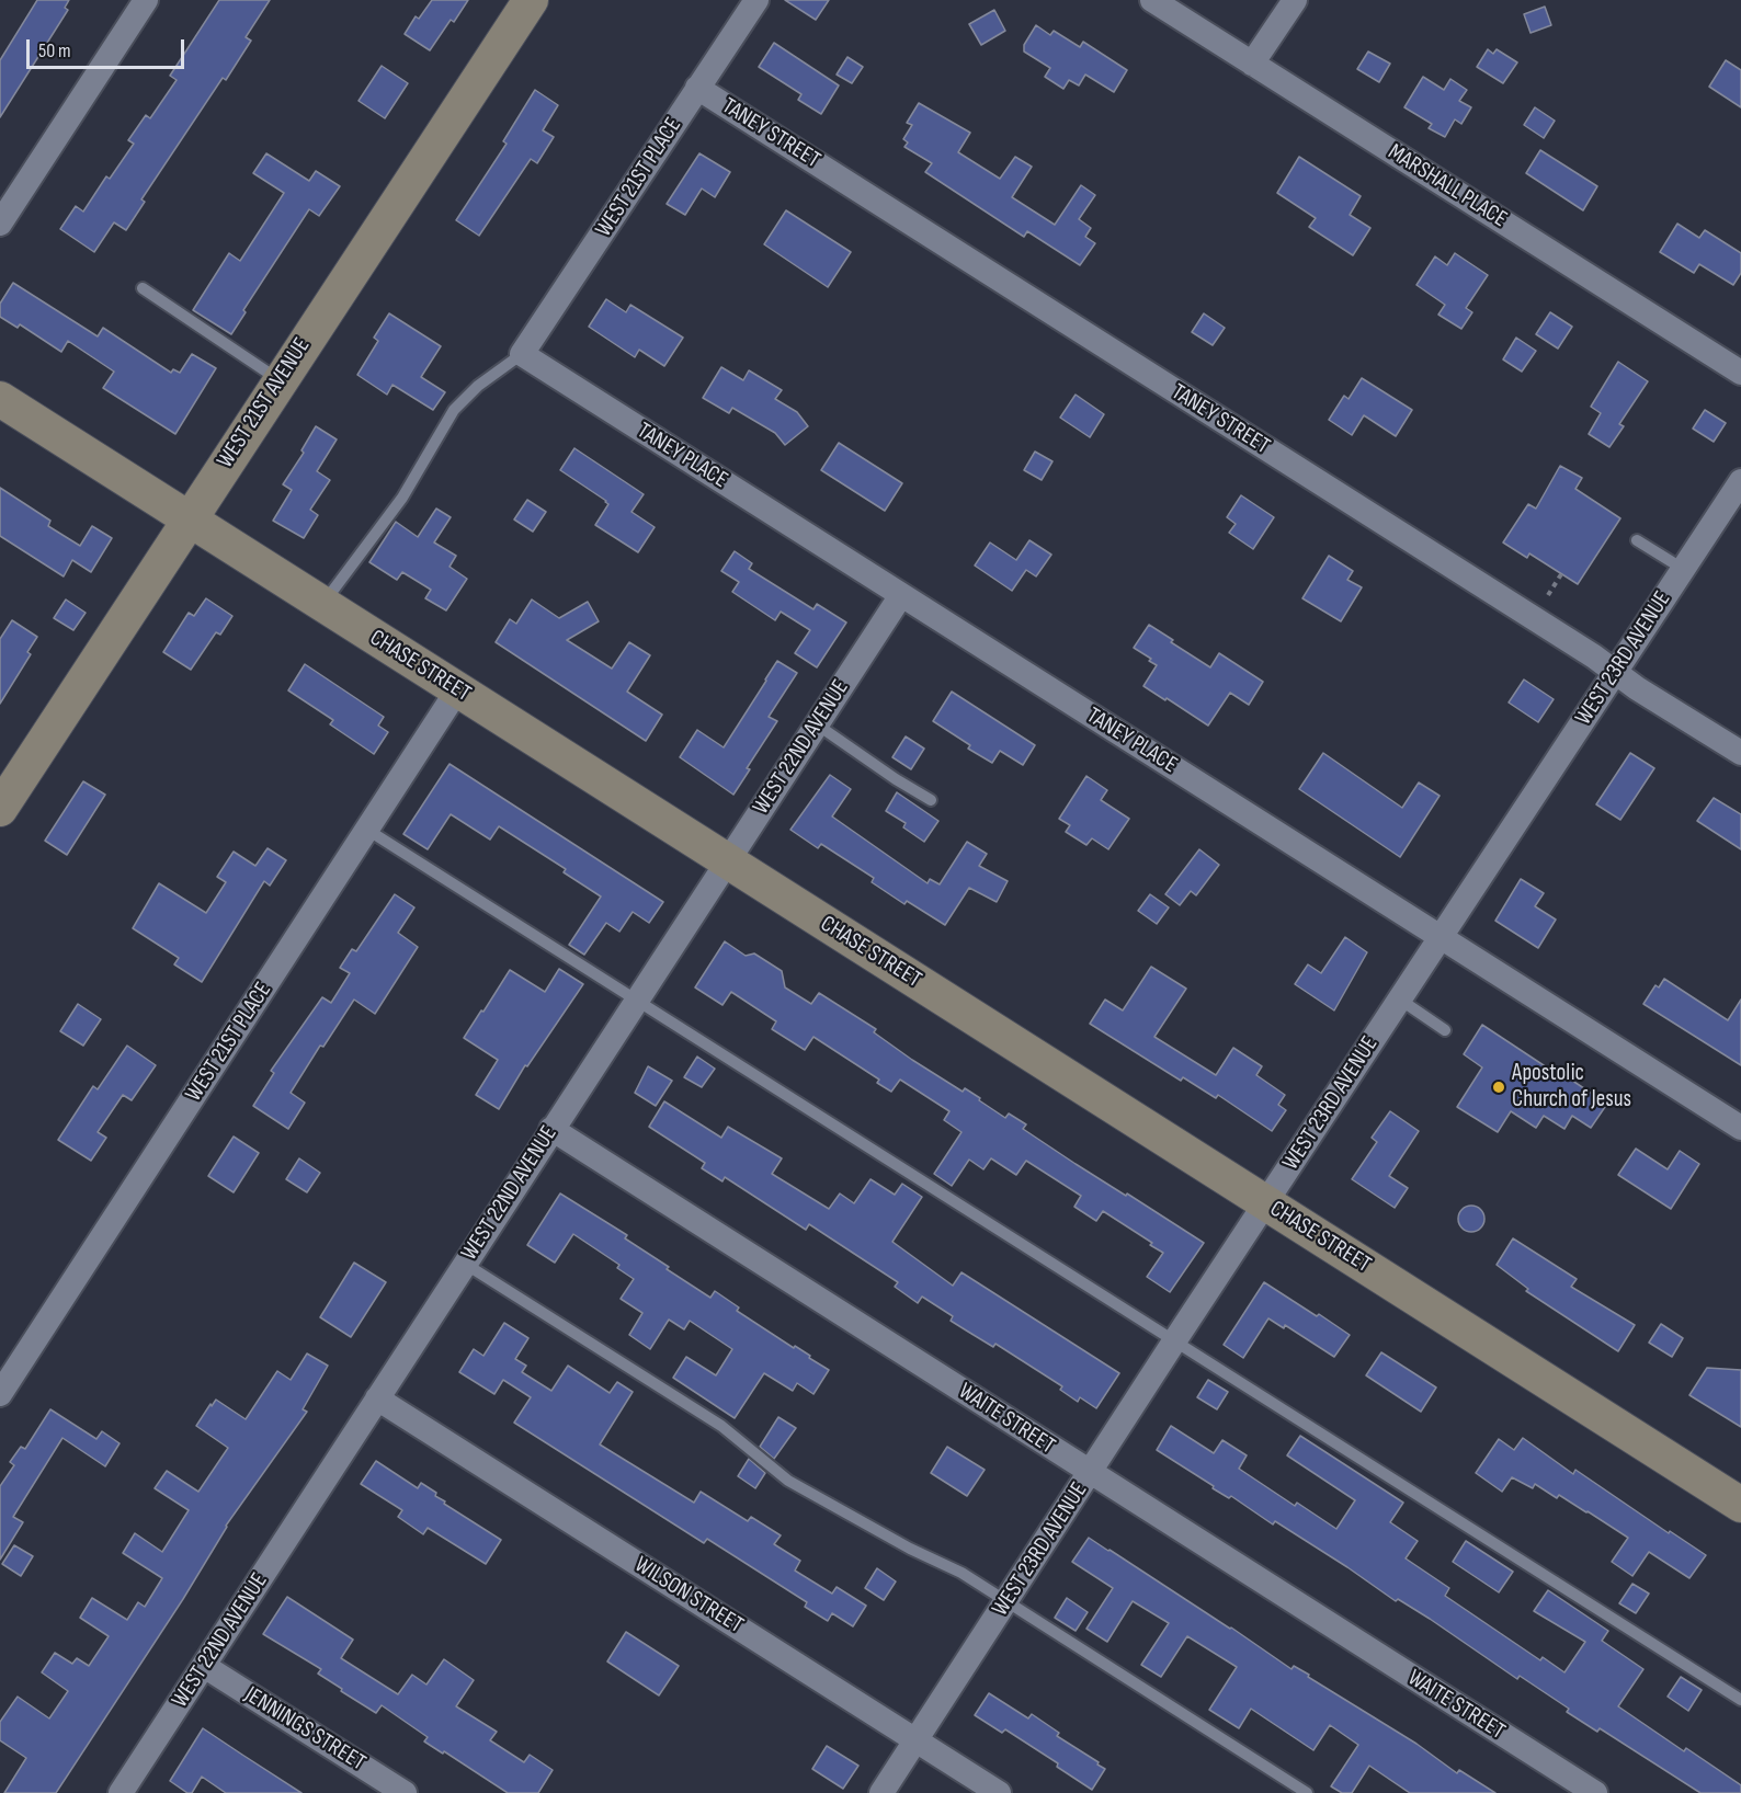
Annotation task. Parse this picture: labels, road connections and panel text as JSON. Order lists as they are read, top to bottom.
{
  "streets": {
    "street": [
      "TANEY STREET",
      "WEST 21ST PLACE",
      "MARSHALL PLACE",
      "WEST 21ST AVENUE",
      "TANEY PLACE",
      "WEST 23RD AVENUE",
      "CHASE STREET",
      "WEST 22ND AVENUE",
      "WAITE STREET",
      "WILSON STREET",
      "JENNINGS STREET"
    ]
  },
  "crossings": [
    ["TANEY STREET", "WEST 21ST PLACE"],
    ["TANEY STREET", "WEST 23RD AVENUE"],
    ["WEST 21ST PLACE", "TANEY PLACE"],
    ["WEST 21ST PLACE", "CHASE STREET"],
    ["WEST 21ST AVENUE", "CHASE STREET"],
    ["TANEY PLACE", "WEST 23RD AVENUE"],
    ["TANEY PLACE", "WEST 22ND AVENUE"],
    ["WEST 23RD AVENUE", "CHASE STREET"],
    ["WEST 23RD AVENUE", "WAITE STREET"],
    ["WEST 23RD AVENUE", "WILSON STREET"],
    ["CHASE STREET", "WEST 22ND AVENUE"],
    ["WEST 22ND AVENUE", "WAITE STREET"],
    ["WEST 22ND AVENUE", "WILSON STREET"],
    ["WEST 22ND AVENUE", "JENNINGS STREET"]
  ],
  "places": ["Apostolic Church of Jesus"],
  "scale_bar": "50 m"
}
